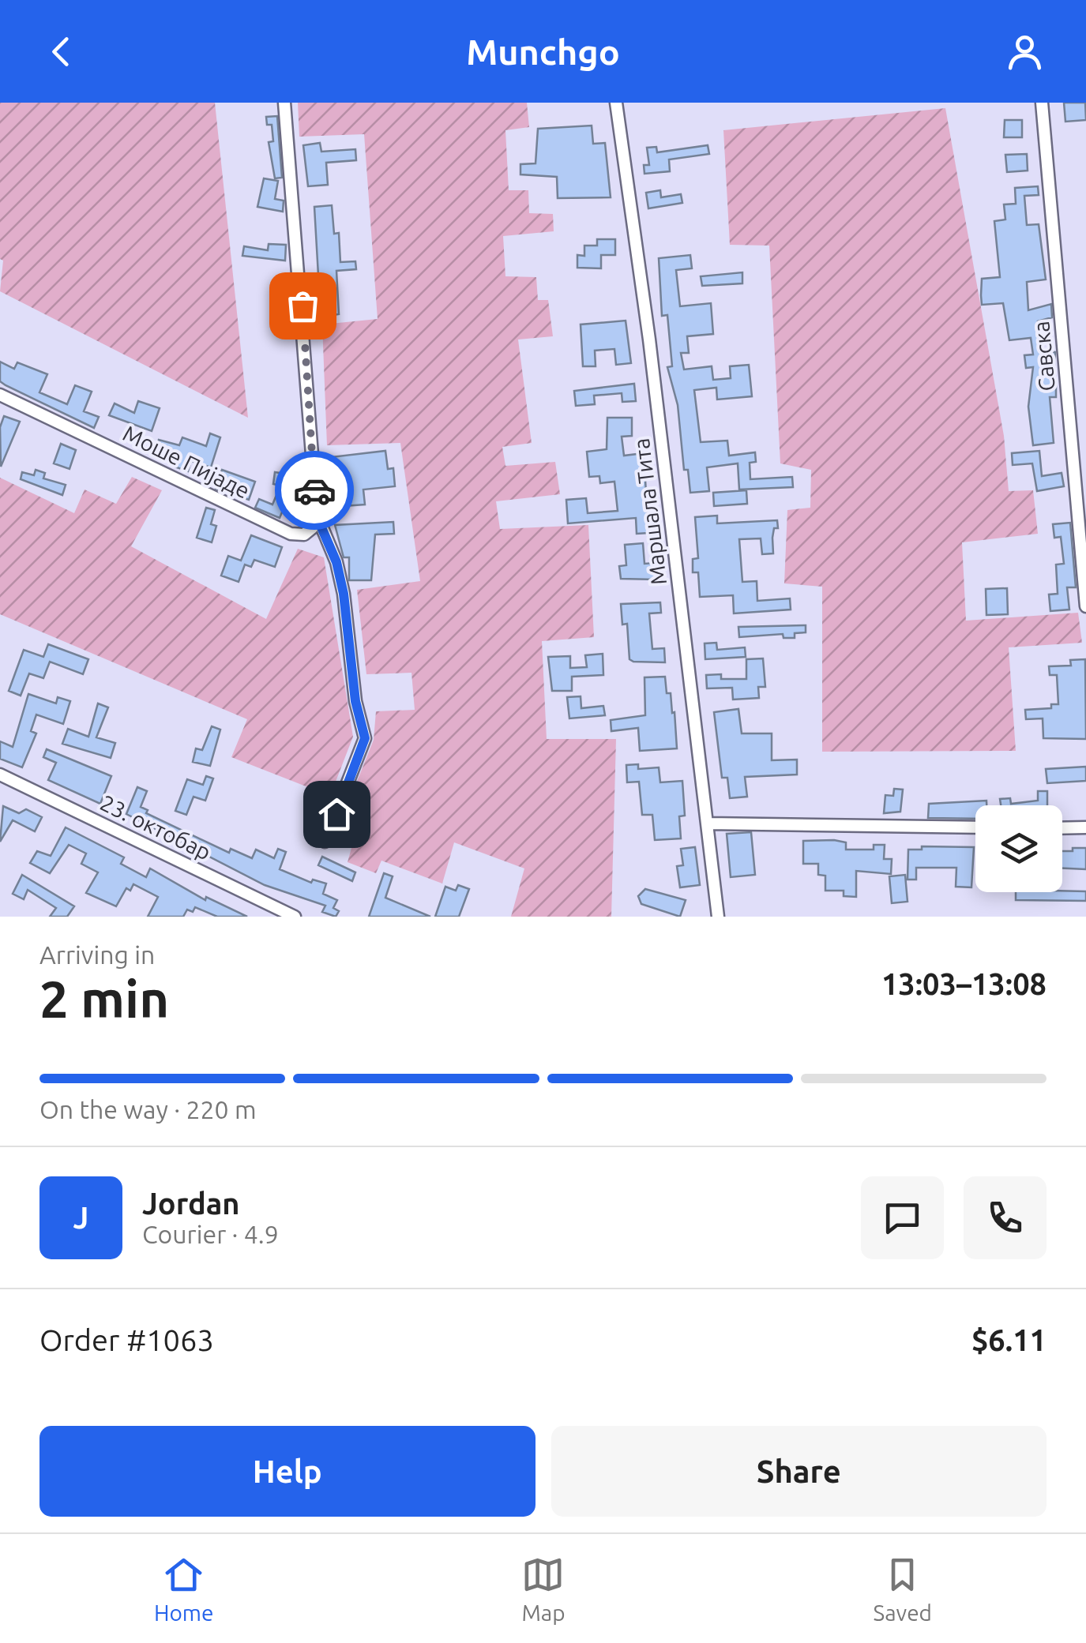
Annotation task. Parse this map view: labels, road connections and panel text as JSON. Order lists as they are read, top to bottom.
{
  "streets": {
    "street": [
      "Савска",
      "Моше Пијаде",
      "Маршала Тита",
      "23. октобар"
    ]
  },
  "page": {
    "header": "Munchgo",
    "heading": ["2 min", "Arriving in", "13:03–13:08"],
    "panel": [
      "Jordan",
      "Courier · 4.9",
      "Order #1063",
      "$6.11"
    ],
    "bar": "On the way · 220 m",
    "round": "J",
    "buttons": ["Help", "Share"],
    "tabs": ["Home", "Map", "Saved"]
  }
}
